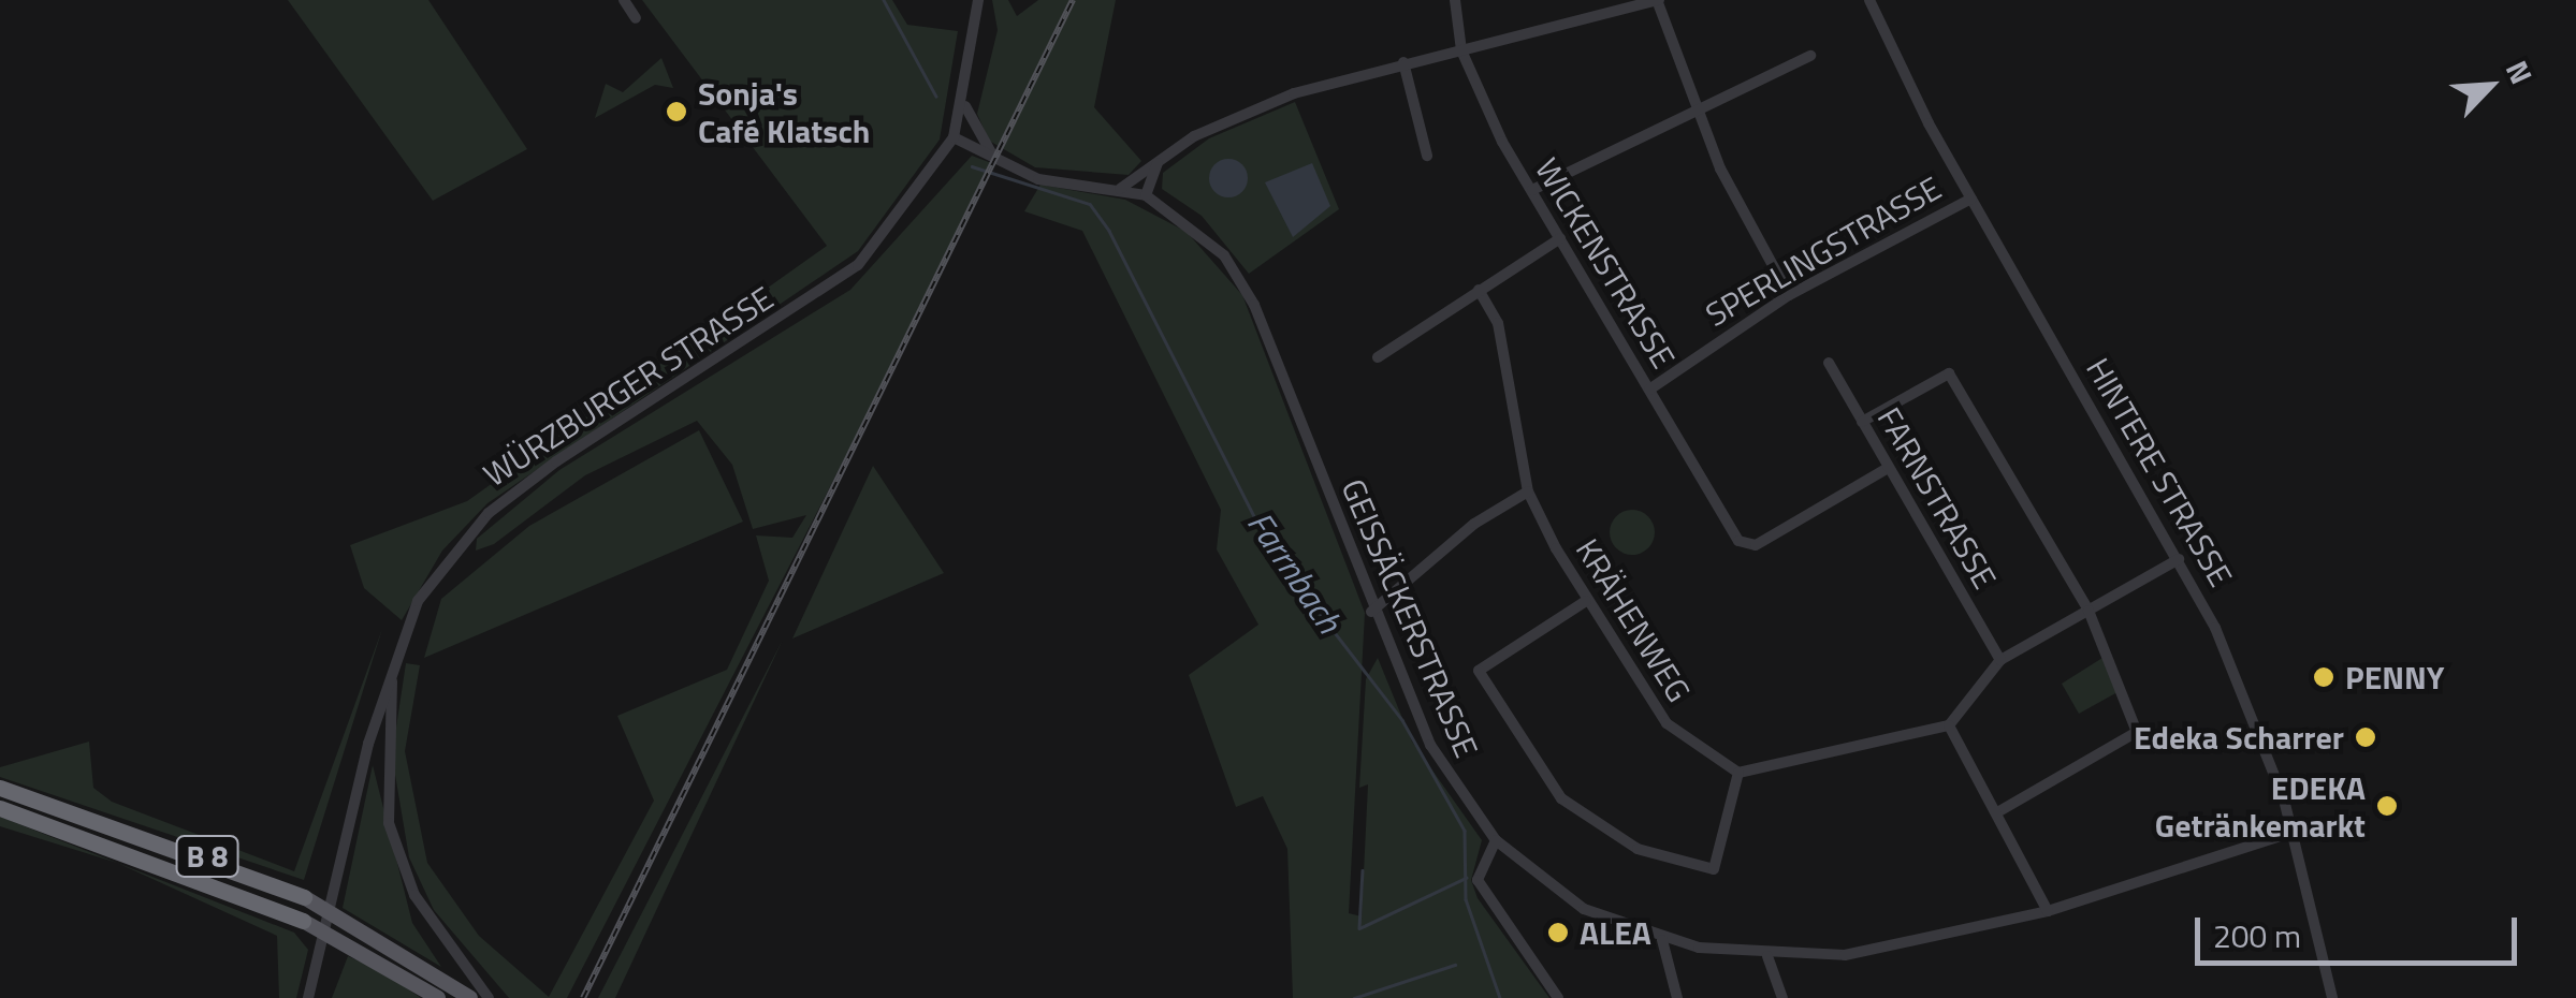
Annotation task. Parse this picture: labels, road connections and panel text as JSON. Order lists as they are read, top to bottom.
{
  "streets": {
    "highway": ["B 8"],
    "street": [
      "SPERLINGSTRASSE",
      "WICKENSTRASSE",
      "WÜRZBURGER STRASSE",
      "HINTERE STRASSE",
      "FARNSTRASSE",
      "GEISSÄCKERSTRASSE",
      "KRÄHENWEG"
    ]
  },
  "crossings": [
    ["SPERLINGSTRASSE", "WICKENSTRASSE"],
    ["SPERLINGSTRASSE", "HINTERE STRASSE"],
    ["WICKENSTRASSE", "FARNSTRASSE"],
    ["WÜRZBURGER STRASSE", "GEISSÄCKERSTRASSE"],
    ["WÜRZBURGER STRASSE", "B 8"],
    ["HINTERE STRASSE", "GEISSÄCKERSTRASSE"]
  ],
  "water": ["Farrnbach"],
  "places": [
    "Sonja's Café Klatsch",
    "PENNY",
    "Edeka Scharrer",
    "EDEKA Getränkemarkt",
    "ALEA"
  ],
  "scale_bar": "200 m",
  "north": "top right"
}
